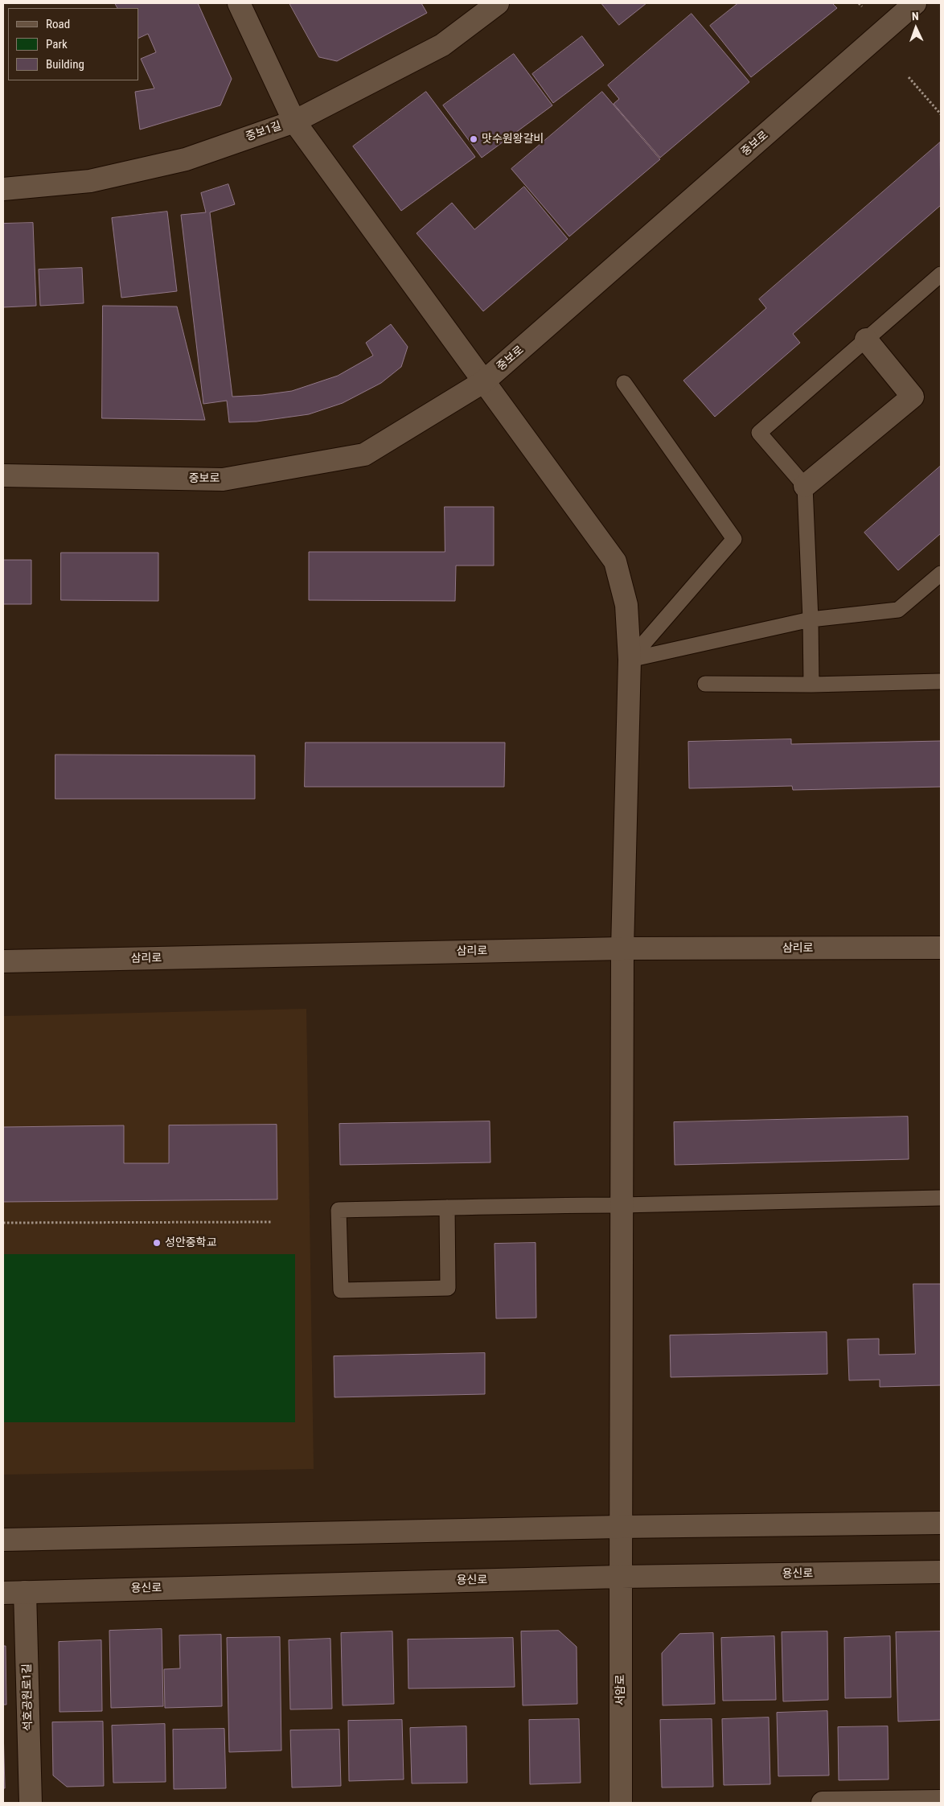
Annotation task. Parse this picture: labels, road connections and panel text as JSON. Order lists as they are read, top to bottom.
{
  "streets": {
    "street": [
      "중보1길",
      "중보로",
      "삼리로",
      "용신로",
      "서암로",
      "석호공원로1길"
    ]
  },
  "crossings": [
    ["중보1길", "서암로"],
    ["중보로", "서암로"],
    ["삼리로", "서암로"],
    ["용신로", "서암로"],
    ["용신로", "석호공원로1길"]
  ],
  "places": ["맛수원왕갈비", "성안중학교"],
  "legend": ["Road", "Park", "Building"],
  "north": "top"
}
